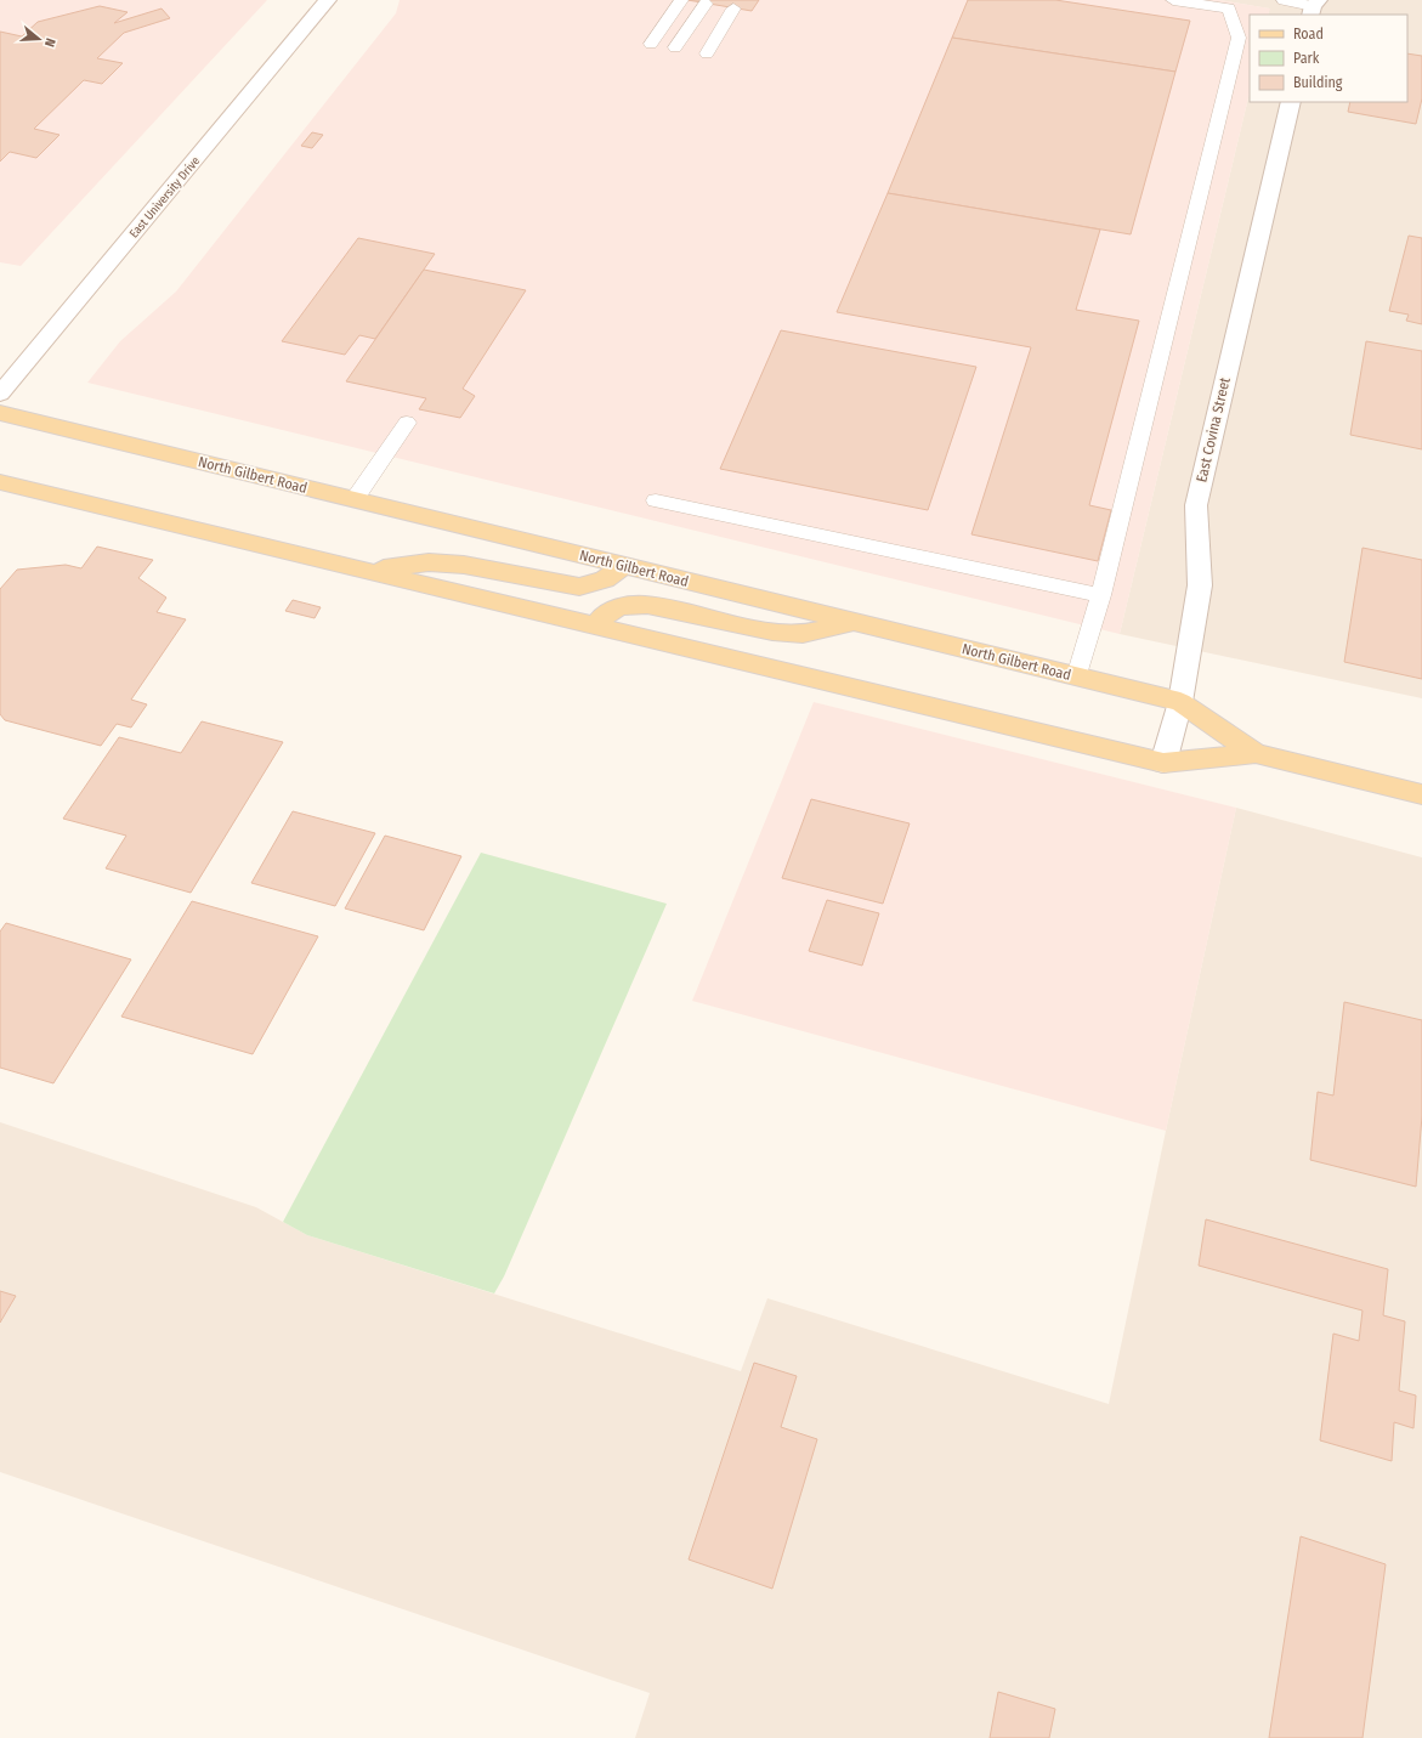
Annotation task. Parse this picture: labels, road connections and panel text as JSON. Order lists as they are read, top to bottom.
{
  "streets": {
    "main road": ["North Gilbert Road"],
    "street": ["East University Drive", "East Covina Street"]
  },
  "crossings": [
    ["East Covina Street", "North Gilbert Road"]
  ],
  "legend": ["Road", "Park", "Building"],
  "north": "right"
}
